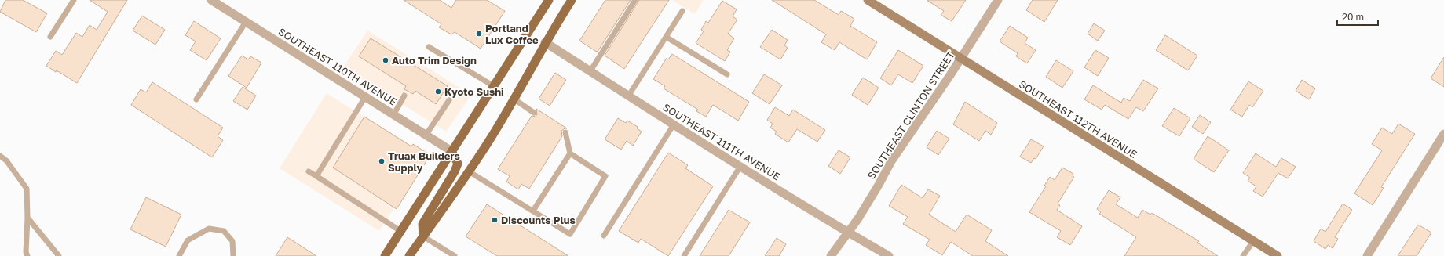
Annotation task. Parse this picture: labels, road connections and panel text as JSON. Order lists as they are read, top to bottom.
{
  "streets": {
    "main road": ["SOUTHEAST 112TH AVENUE"],
    "street": ["SOUTHEAST 110TH AVENUE", "SOUTHEAST CLINTON STREET", "SOUTHEAST 111TH AVENUE"]
  },
  "crossings": [
    ["SOUTHEAST CLINTON STREET", "SOUTHEAST 112TH AVENUE"],
    ["SOUTHEAST CLINTON STREET", "SOUTHEAST 111TH AVENUE"]
  ],
  "places": [
    "Portland Lux Coffee",
    "Auto Trim Design",
    "Kyoto Sushi",
    "Truax Builders Supply",
    "Discounts Plus"
  ],
  "scale_bar": "20 m"
}
